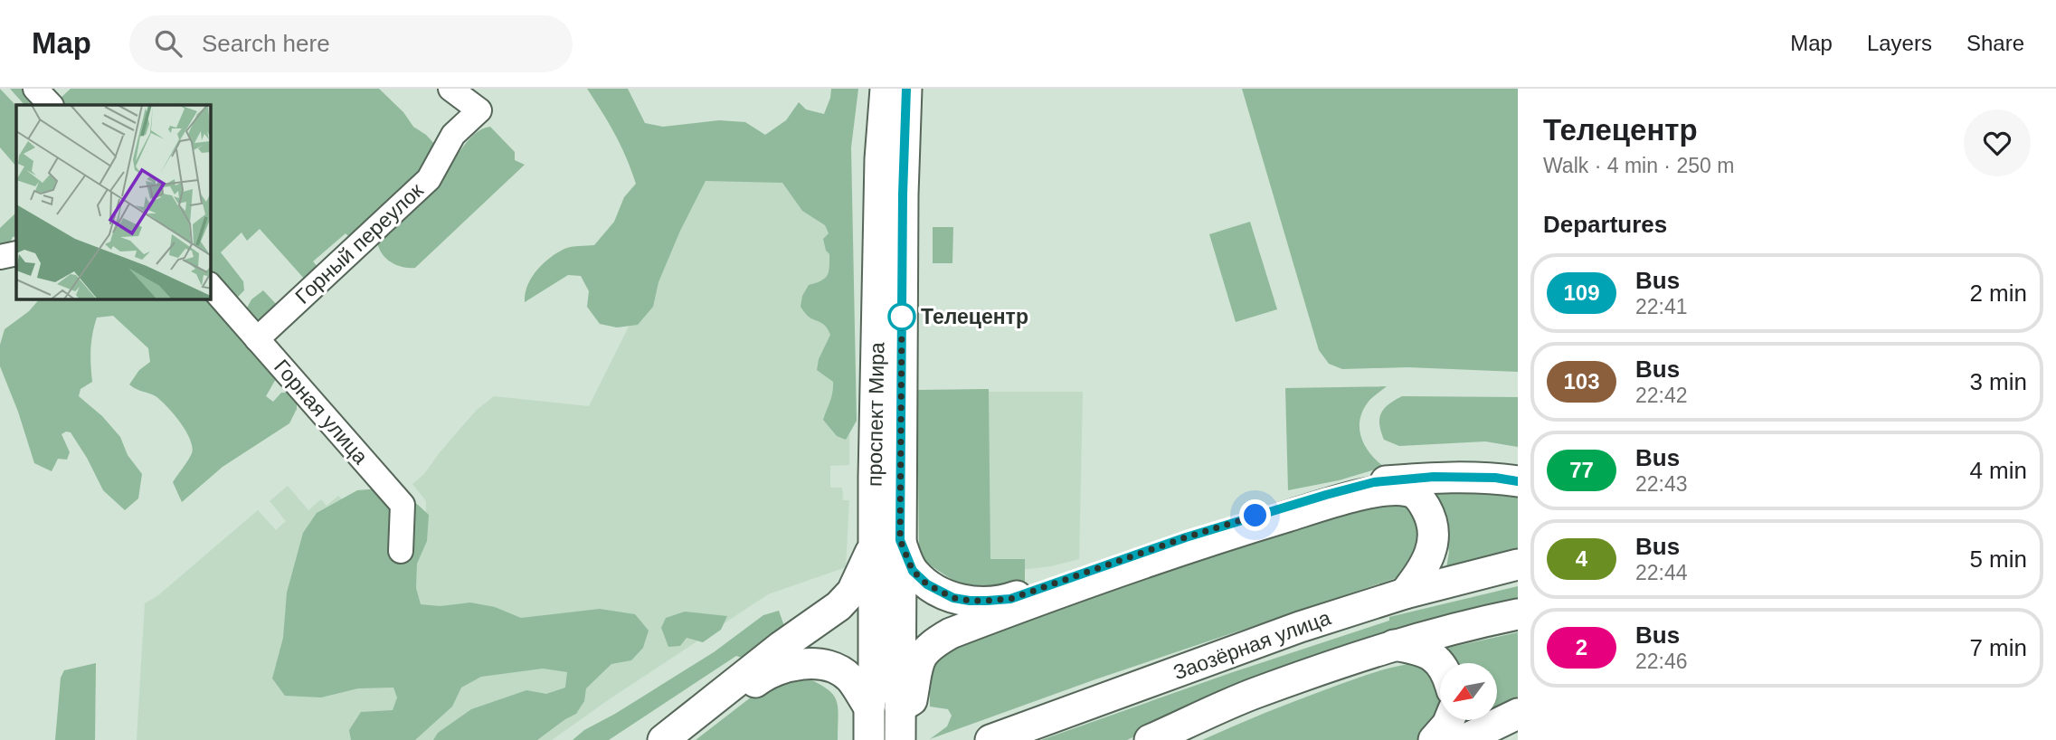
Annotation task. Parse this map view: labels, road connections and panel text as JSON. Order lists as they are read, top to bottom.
{
  "streets": {
    "main road": ["проспект Мира", "Заозёрная улица"],
    "street": ["Горный переулок", "Горная улица"]
  },
  "crossings": [
    ["Горный переулок", "Горная улица"]
  ],
  "places": ["Телецентр"],
  "lines": ["bus line 109"],
  "north": "bottom left",
  "page": {
    "header": "Map",
    "search": "Search here",
    "nav": ["Map", "Layers", "Share"],
    "heading": [
      ["Телецентр", "Walk · 4 min · 250 m"],
      "Departures"
    ],
    "list": [
      {
        "mark": "109",
        "name": "Bus",
        "note": "22:41",
        "value": "2 min"
      },
      {
        "mark": "103",
        "name": "Bus",
        "note": "22:42",
        "value": "3 min"
      },
      {
        "mark": "77",
        "name": "Bus",
        "note": "22:43",
        "value": "4 min"
      },
      {
        "mark": "4",
        "name": "Bus",
        "note": "22:44",
        "value": "5 min"
      },
      {
        "mark": "2",
        "name": "Bus",
        "note": "22:46",
        "value": "7 min"
      }
    ]
  }
}
